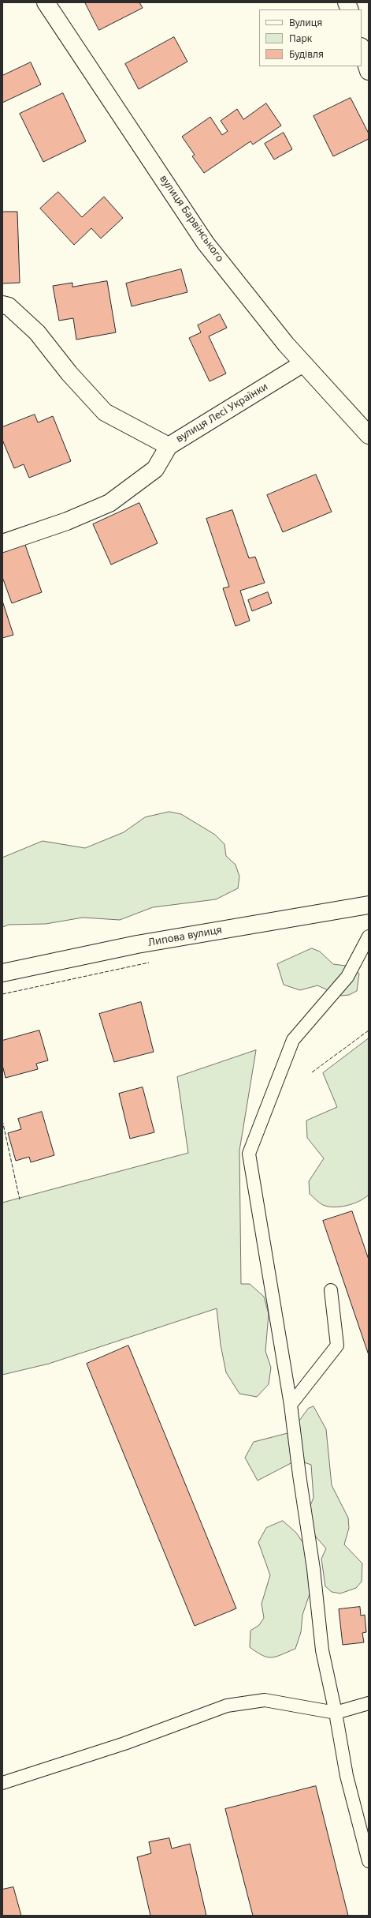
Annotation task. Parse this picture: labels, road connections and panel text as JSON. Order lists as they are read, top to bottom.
{
  "streets": {
    "street": ["вулиця Барвінського", "вулиця Лесі Українки", "Липова вулиця"]
  },
  "crossings": [
    ["вулиця Барвінського", "вулиця Лесі Українки"]
  ],
  "legend": ["Вулиця", "Парк", "Будівля"]
}
